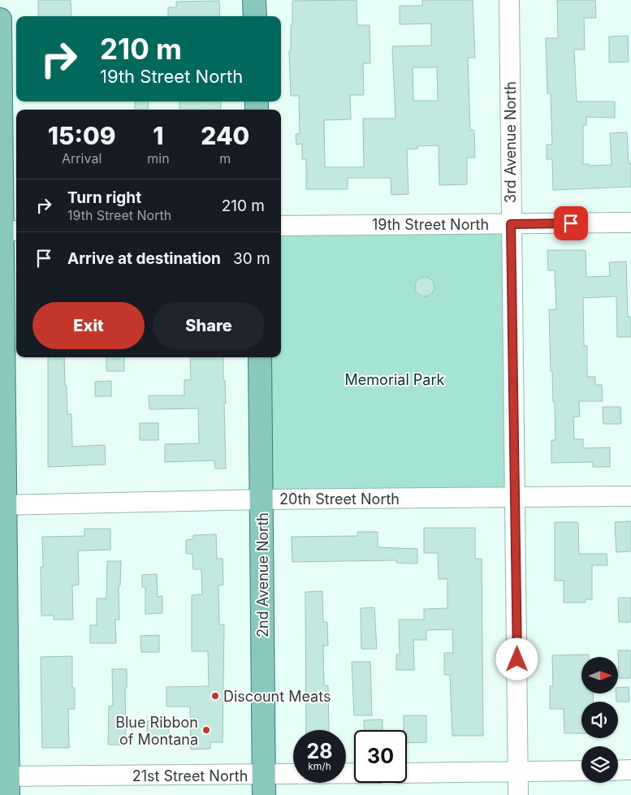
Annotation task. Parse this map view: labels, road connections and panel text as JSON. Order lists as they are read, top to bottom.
{
  "streets": {
    "main road": ["2nd Avenue North"],
    "street": [
      "3rd Avenue North",
      "19th Street North",
      "20th Street North",
      "21st Street North"
    ]
  },
  "crossings": [
    ["3rd Avenue North", "19th Street North"],
    ["3rd Avenue North", "20th Street North"],
    ["20th Street North", "2nd Avenue North"],
    ["2nd Avenue North", "21st Street North"]
  ],
  "parks": ["Memorial Park"],
  "places": ["Discount Meats", "Blue Ribbon of Montana"],
  "north": "right",
  "page": {
    "turn": ["210 m", "19th Street North"],
    "eta": [
      "15:09",
      "Arrival",
      "1",
      "min",
      "240",
      "m"
    ],
    "list": [
      {
        "name": "Turn right",
        "note": "19th Street North",
        "value": "210 m"
      },
      {
        "name": "Arrive at destination",
        "value": "30 m"
      }
    ],
    "buttons": ["Exit", "Share"],
    "speed": "28 km/h",
    "limit": "30"
  }
}
